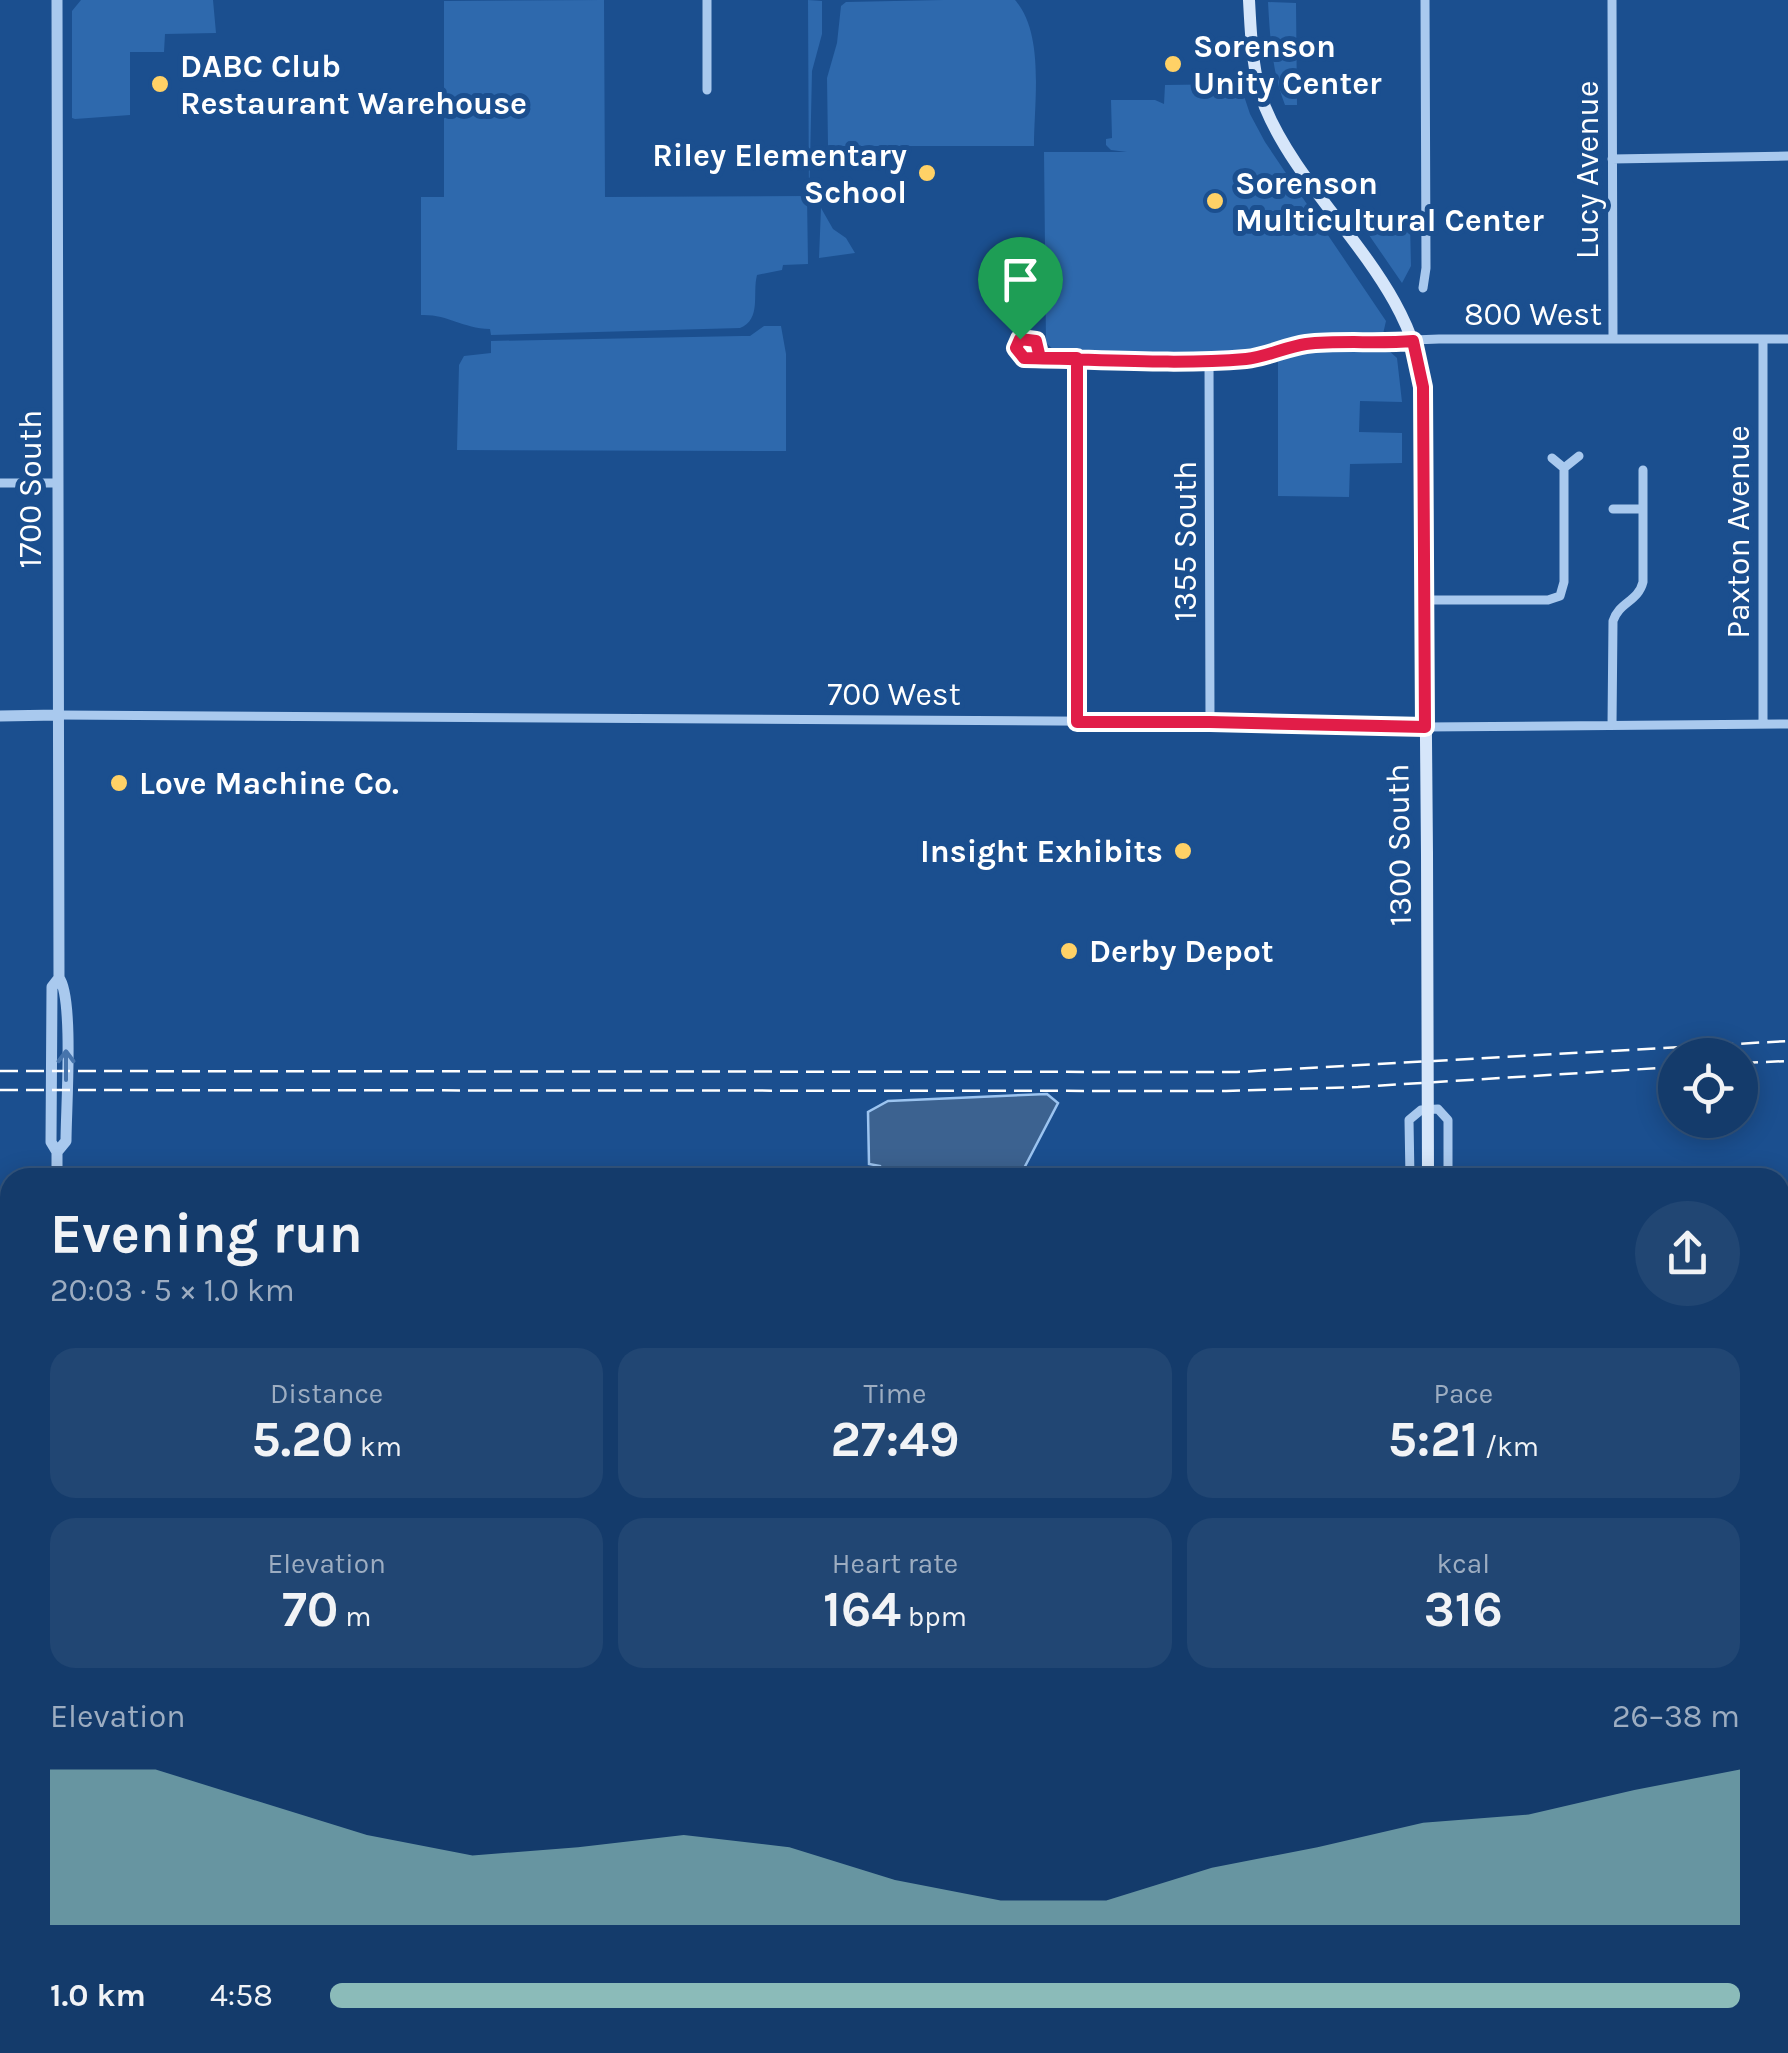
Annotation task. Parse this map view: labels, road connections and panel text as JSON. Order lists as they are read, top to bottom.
{
  "streets": {
    "main road": ["1300 South"],
    "street": [
      "Lucy Avenue",
      "800 West",
      "1700 South",
      "Paxton Avenue",
      "1355 South",
      "700 West"
    ]
  },
  "crossings": [
    ["Lucy Avenue", "800 West"],
    ["800 West", "Paxton Avenue"],
    ["800 West", "1355 South"],
    ["800 West", "1300 South"],
    ["1700 South", "700 West"],
    ["Paxton Avenue", "700 West"],
    ["1355 South", "700 West"],
    ["700 West", "1300 South"]
  ],
  "places": [
    "Sorenson Unity Center",
    "DABC Club Restaurant Warehouse",
    "Riley Elementary School",
    "Sorenson Multicultural Center",
    "Love Machine Co.",
    "Insight Exhibits",
    "Derby Depot"
  ],
  "page": {
    "heading": ["Evening run", "20:03 · 5 × 1.0 km"],
    "stats": [
      ["Distance", "5.20 km"],
      ["Time", "27:49"],
      ["Pace", "5:21 /km"],
      ["Elevation", "70 m"],
      ["Heart rate", "164 bpm"],
      ["kcal", "316"]
    ],
    "chart": ["Elevation", "26–38 m"],
    "list": [
      {
        "name": "1.0 km",
        "note": "4:58"
      }
    ]
  }
}
